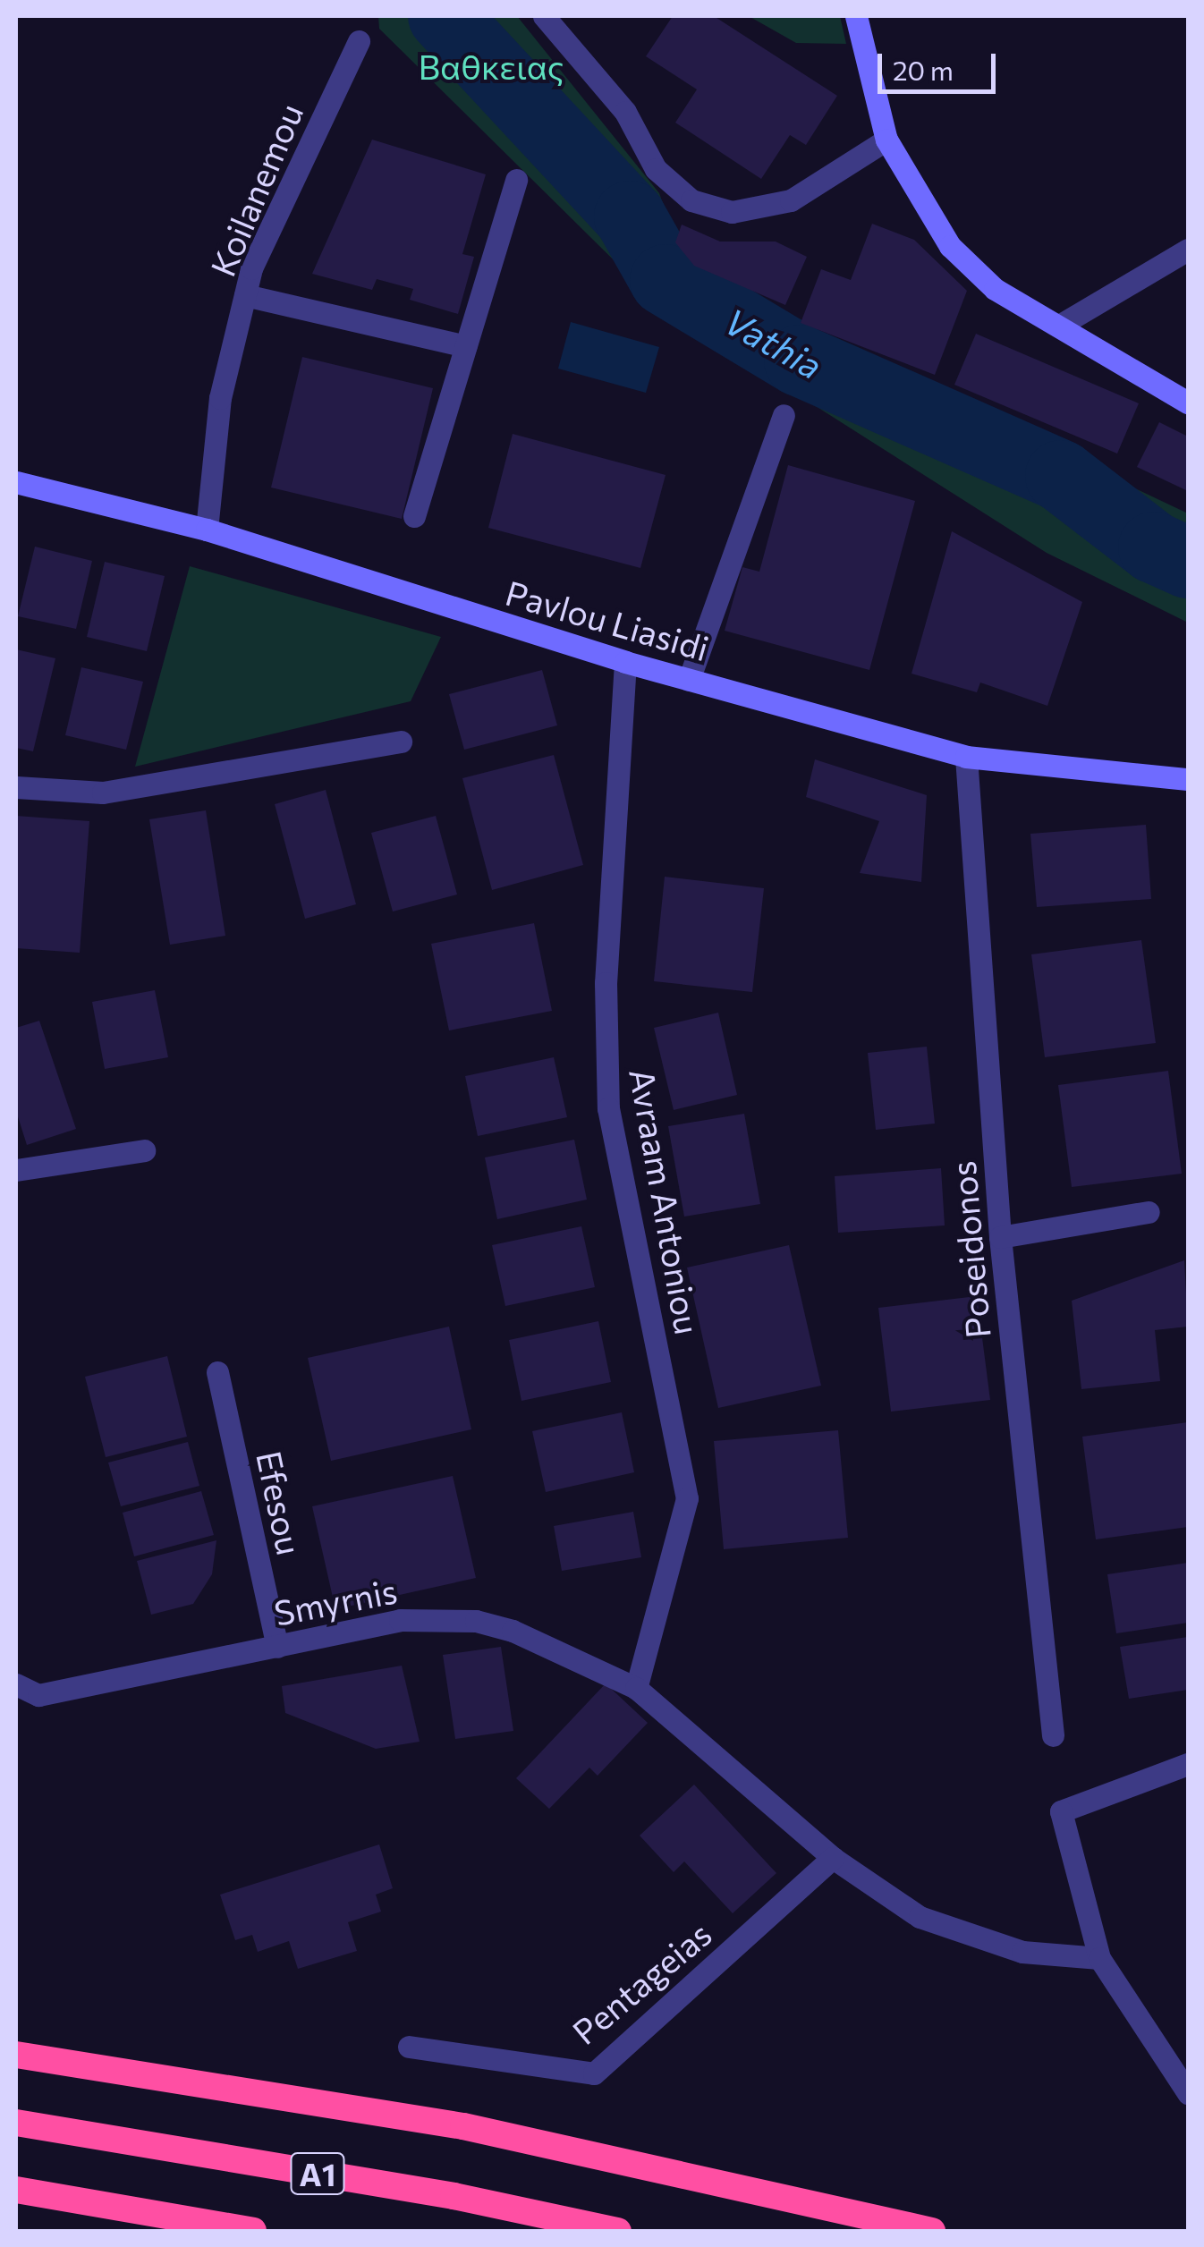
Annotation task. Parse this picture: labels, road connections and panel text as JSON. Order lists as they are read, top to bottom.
{
  "streets": {
    "highway": ["A1"],
    "street": [
      "Koilanemou",
      "Pavlou Liasidi",
      "Avraam Antoniou",
      "Poseidonos",
      "Efesou",
      "Smyrnis",
      "Pentageias"
    ]
  },
  "crossings": [
    ["Koilanemou", "Pavlou Liasidi"],
    ["Pavlou Liasidi", "Avraam Antoniou"],
    ["Pavlou Liasidi", "Poseidonos"],
    ["Avraam Antoniou", "Smyrnis"],
    ["Efesou", "Smyrnis"],
    ["Smyrnis", "Pentageias"]
  ],
  "water": ["Vathia"],
  "parks": ["Βαθκειας"],
  "scale_bar": "20 m"
}
